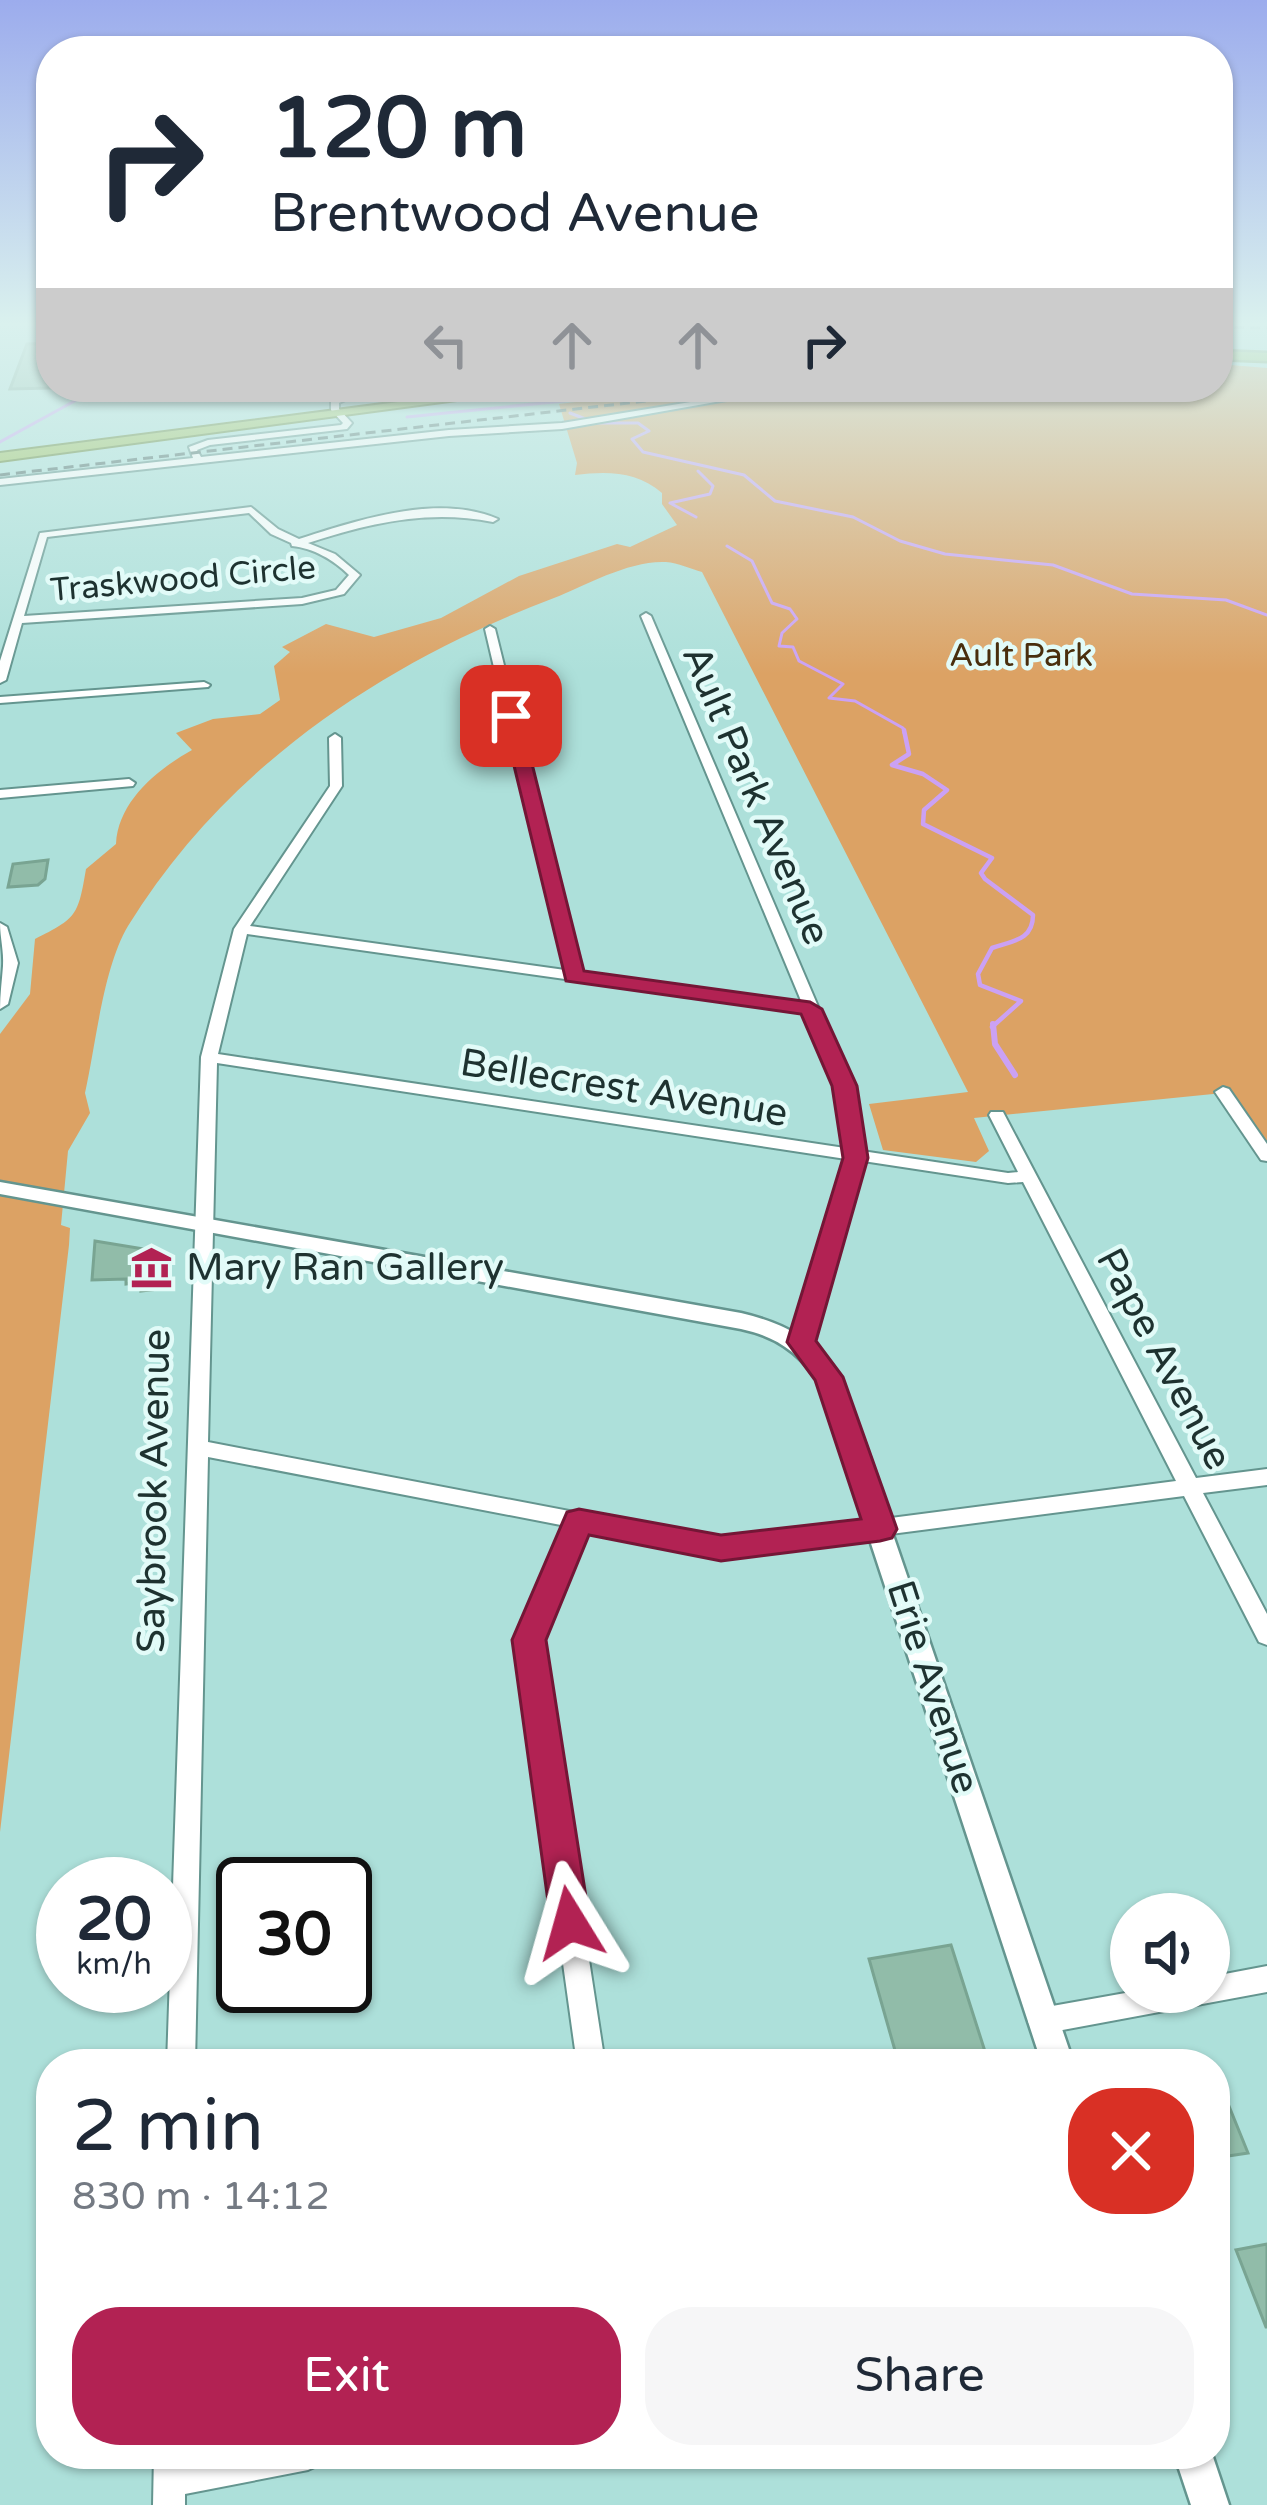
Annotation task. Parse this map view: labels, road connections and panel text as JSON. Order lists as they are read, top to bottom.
{
  "streets": {
    "street": [
      "Traskwood Circle",
      "Ault Park Avenue",
      "Bellecrest Avenue",
      "Pape Avenue",
      "Saybrook Avenue",
      "Erie Avenue"
    ]
  },
  "crossings": [
    ["Ault Park Avenue", "Bellecrest Avenue"],
    ["Ault Park Avenue", "Erie Avenue"],
    ["Bellecrest Avenue", "Pape Avenue"],
    ["Bellecrest Avenue", "Saybrook Avenue"]
  ],
  "parks": ["Ault Park"],
  "places": {
    "museum": ["Mary Ran Gallery"]
  },
  "page": {
    "turn": ["120 m", "Brentwood Avenue"],
    "speed": "20 km/h",
    "limit": "30",
    "heading": ["2 min", "830 m · 14:12"],
    "buttons": ["Exit", "Share"]
  }
}
